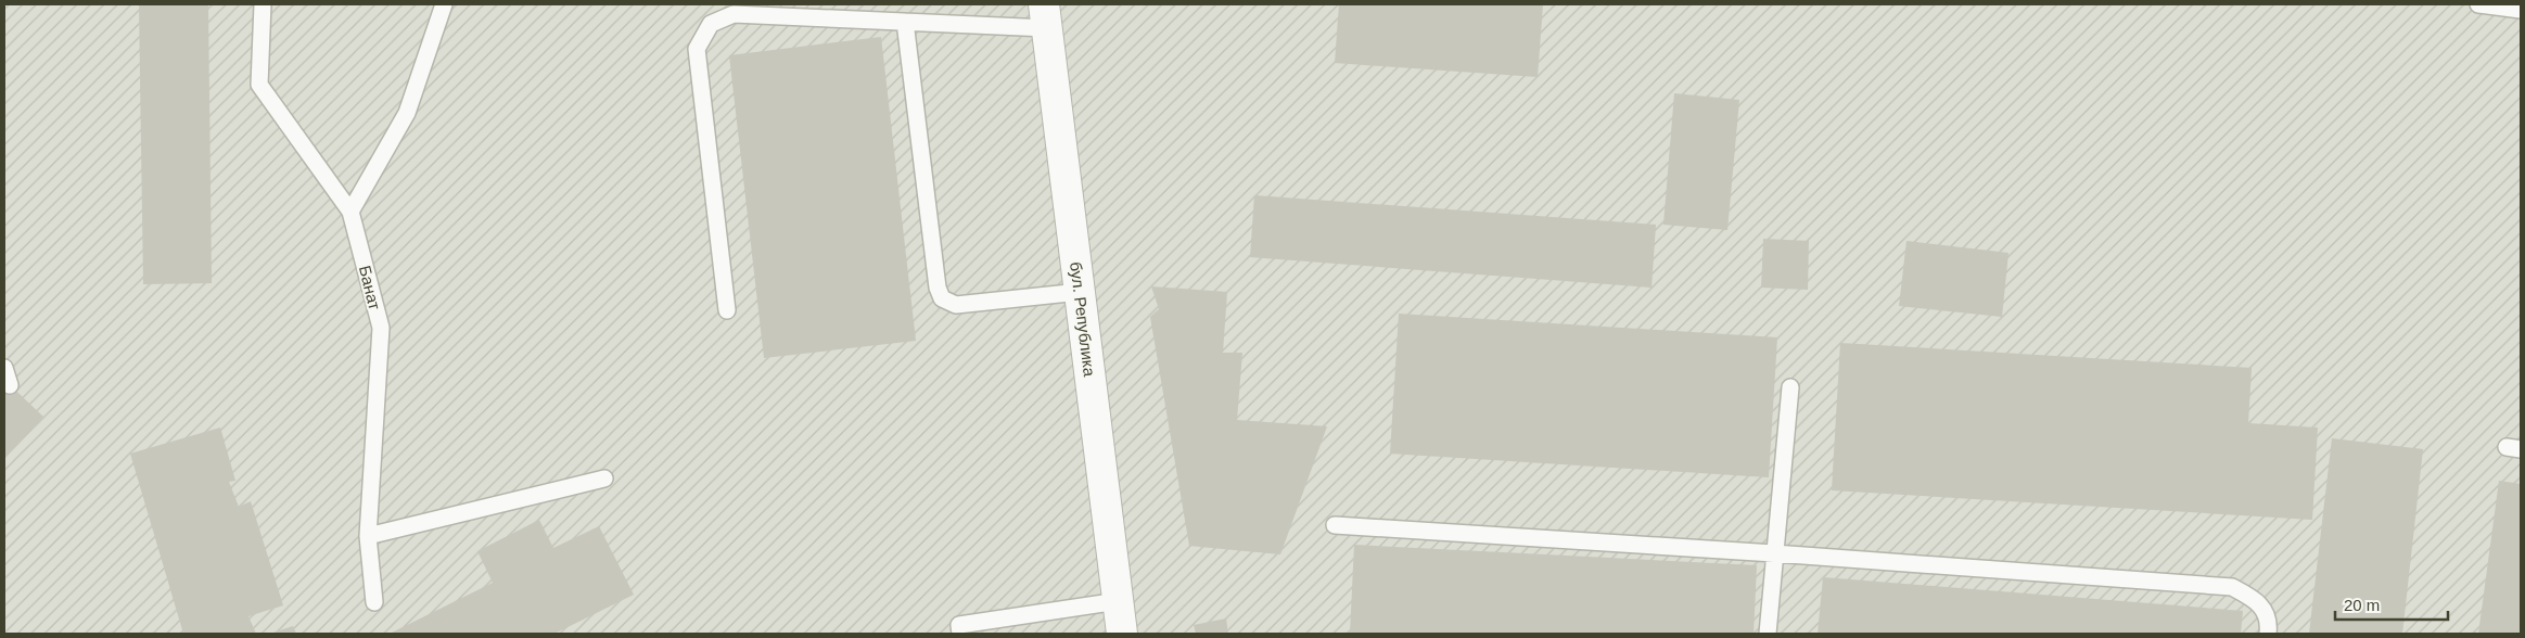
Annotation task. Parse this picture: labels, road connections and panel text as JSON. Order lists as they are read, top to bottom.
{
  "streets": {
    "street": ["бул. Република"],
    "lane": ["Банат"]
  },
  "scale_bar": "20 m"
}
